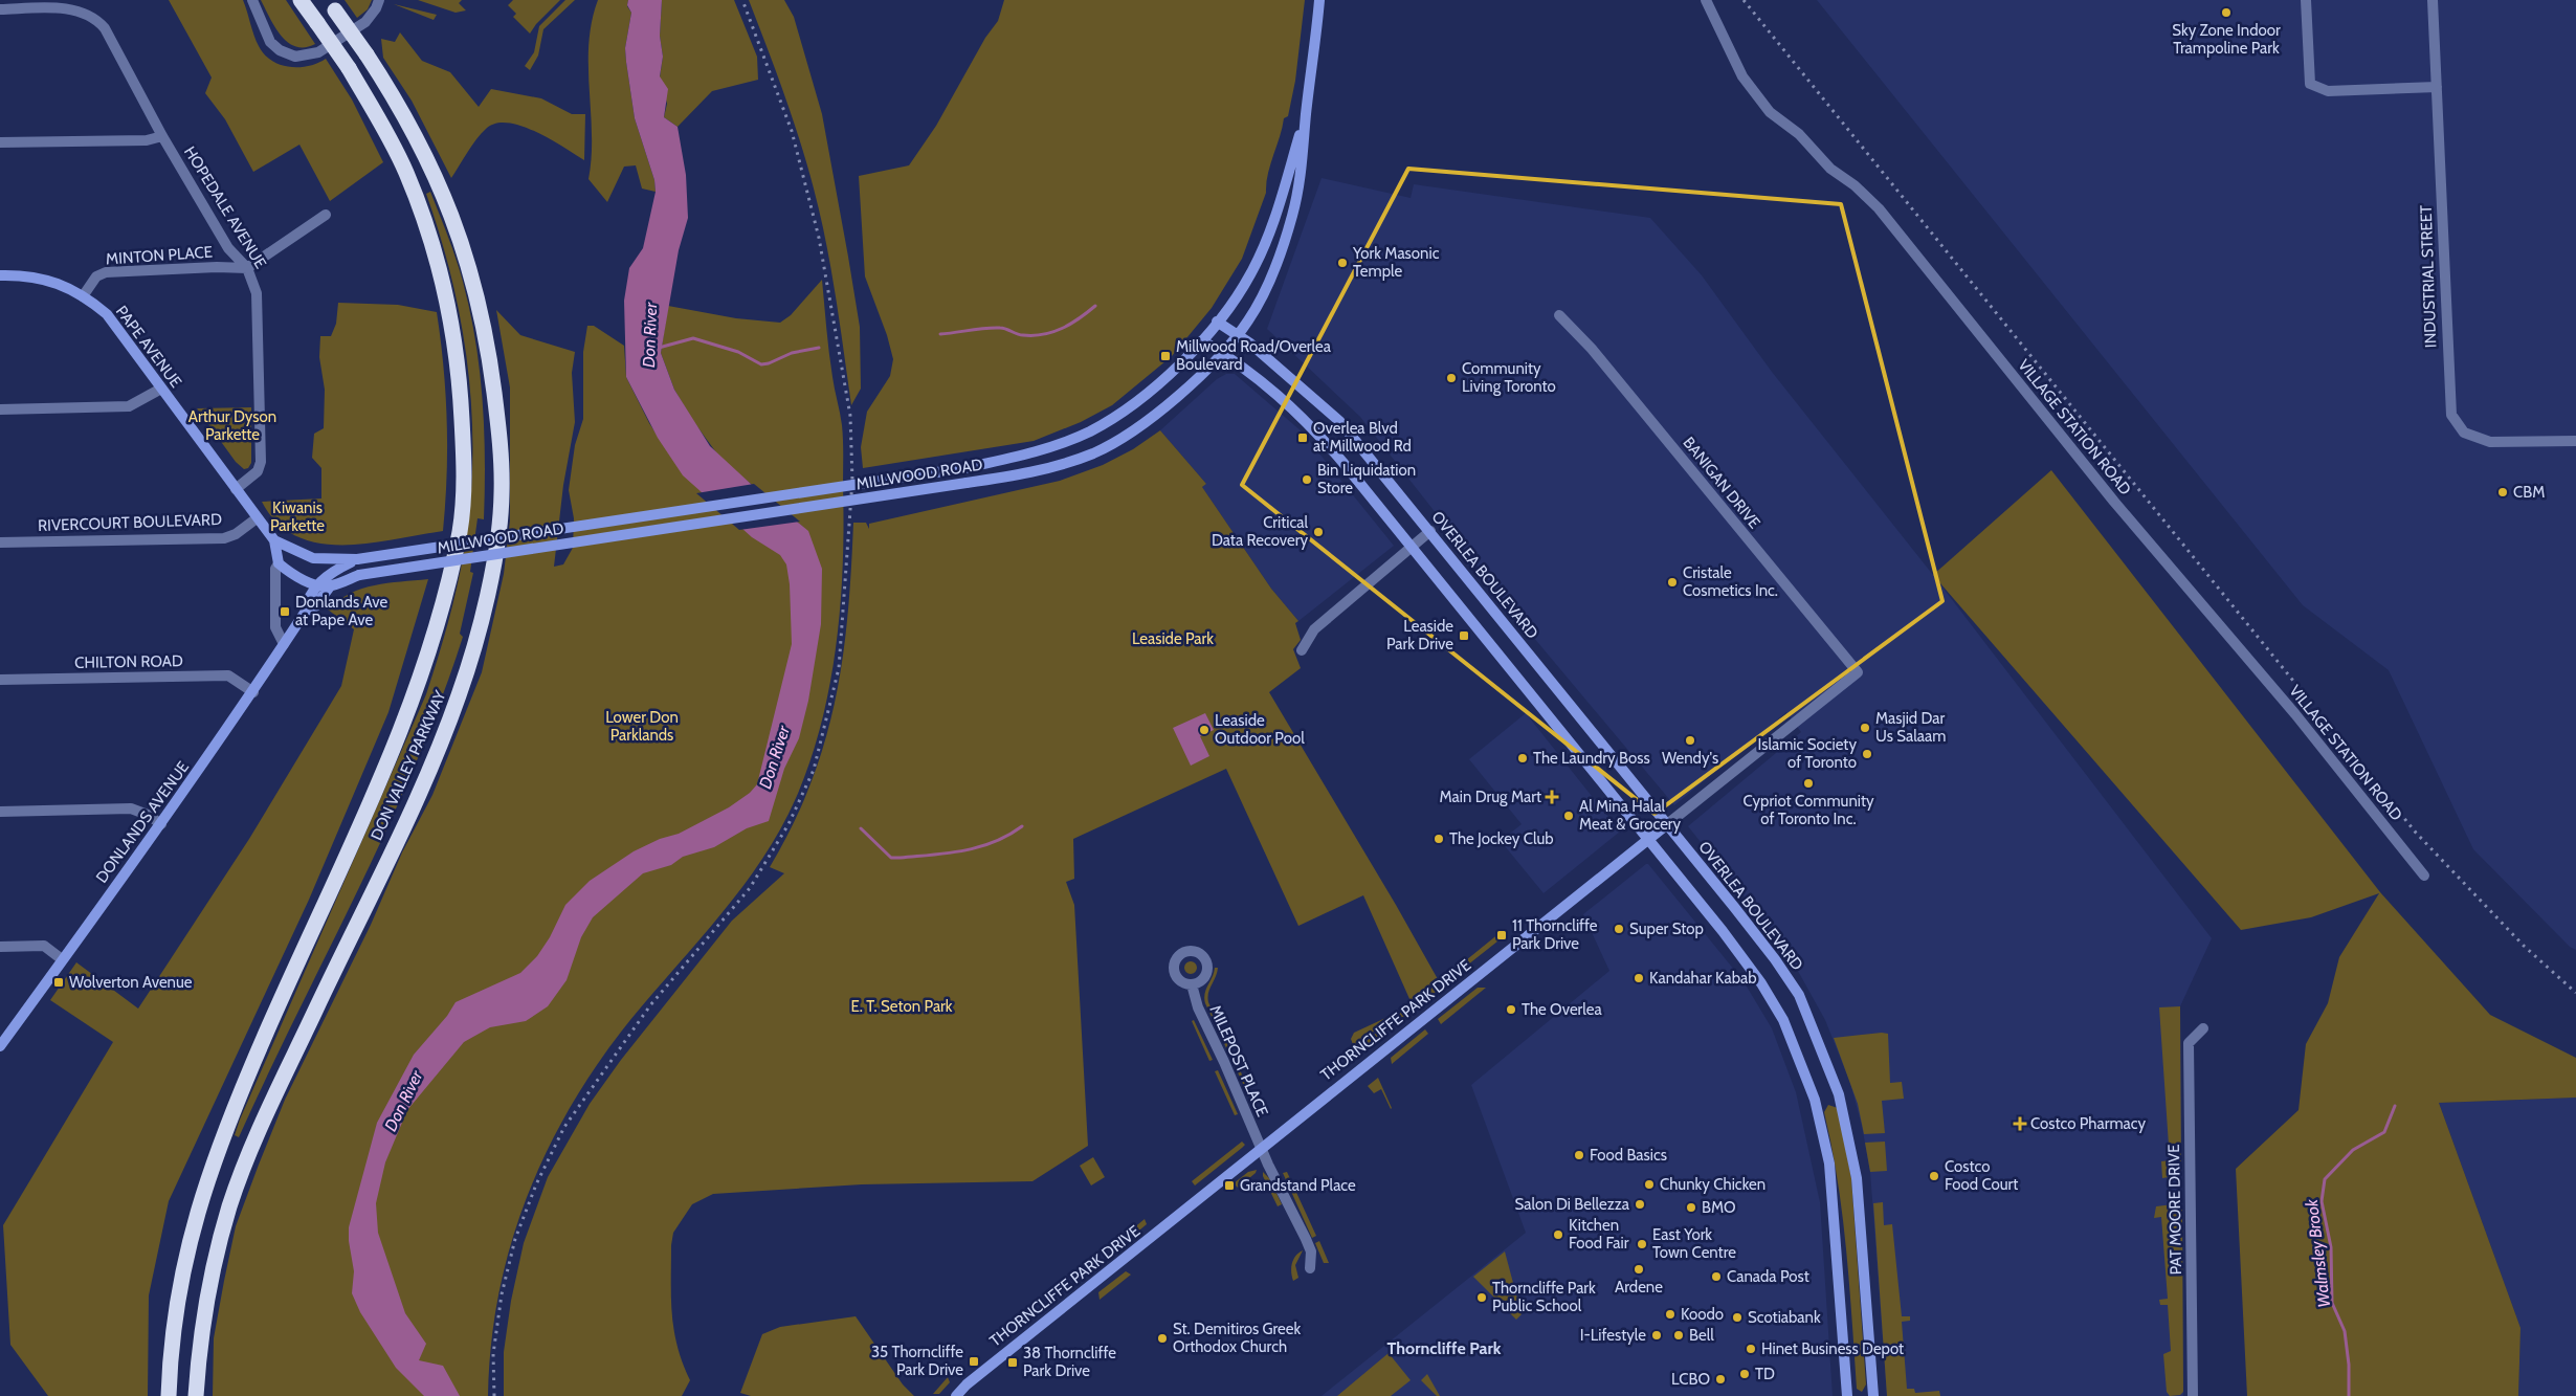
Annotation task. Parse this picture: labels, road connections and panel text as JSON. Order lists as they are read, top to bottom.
{
  "streets": {
    "highway": ["DON VALLEY PARKWAY"],
    "main road": [
      "PAPE AVENUE",
      "MILLWOOD ROAD",
      "OVERLEA BOULEVARD",
      "DONLANDS AVENUE",
      "THORNCLIFFE PARK DRIVE"
    ],
    "street": [
      "HOPEDALE AVENUE",
      "MINTON PLACE",
      "INDUSTRIAL STREET",
      "VILLAGE STATION ROAD",
      "BANIGAN DRIVE",
      "RIVERCOURT BOULEVARD",
      "CHILTON ROAD",
      "MILEPOST PLACE",
      "PAT MOORE DRIVE"
    ]
  },
  "crossings": [
    ["HOPEDALE AVENUE", "MINTON PLACE"],
    ["HOPEDALE AVENUE", "PAPE AVENUE"],
    ["MINTON PLACE", "PAPE AVENUE"],
    ["PAPE AVENUE", "MILLWOOD ROAD"],
    ["PAPE AVENUE", "RIVERCOURT BOULEVARD"],
    ["PAPE AVENUE", "DONLANDS AVENUE"],
    ["MILLWOOD ROAD", "OVERLEA BOULEVARD"],
    ["MILLWOOD ROAD", "DONLANDS AVENUE"],
    ["BANIGAN DRIVE", "THORNCLIFFE PARK DRIVE"],
    ["OVERLEA BOULEVARD", "THORNCLIFFE PARK DRIVE"],
    ["CHILTON ROAD", "DONLANDS AVENUE"],
    ["THORNCLIFFE PARK DRIVE", "MILEPOST PLACE"]
  ],
  "districts": ["Thorncliffe Park"],
  "water": ["Don River", "Walmsley Brook"],
  "parks": [
    "Arthur Dyson Parkette",
    "Kiwanis Parkette",
    "Leaside Park",
    "Lower Don Parklands",
    "E. T. Seton Park"
  ],
  "places": {
    "other": [
      "Sky Zone Indoor Trampoline Park",
      "York Masonic Temple",
      "Community Living Toronto",
      "Bin Liquidation Store",
      "CBM",
      "Critical Data Recovery",
      "Cristale Cosmetics Inc.",
      "Masjid Dar Us Salaam",
      "Leaside Outdoor Pool",
      "Wendy's",
      "Islamic Society of Toronto",
      "The Laundry Boss",
      "Cypriot Community of Toronto Inc.",
      "Al Mina Halal Meat & Grocery",
      "The Jockey Club",
      "Super Stop",
      "Kandahar Kabab",
      "The Overlea",
      "Food Basics",
      "Costco Food Court",
      "Chunky Chicken",
      "Salon Di Bellezza",
      "BMO",
      "Kitchen Food Fair",
      "East York Town Centre",
      "Ardene",
      "Canada Post",
      "Thorncliffe Park Public School",
      "Koodo",
      "Scotiabank",
      "I-Lifestyle",
      "Bell",
      "St. Demitiros Greek Orthodox Church",
      "Hinet Business Depot",
      "TD",
      "LCBO"
    ],
    "transit": [
      "Millwood Road/Overlea Boulevard",
      "Overlea Blvd at Millwood Rd",
      "Donlands Ave at Pape Ave",
      "Leaside Park Drive",
      "11 Thorncliffe Park Drive",
      "Wolverton Avenue",
      "Grandstand Place",
      "35 Thorncliffe Park Drive",
      "38 Thorncliffe Park Drive"
    ],
    "health": ["Main Drug Mart", "Costco Pharmacy"]
  }
}
